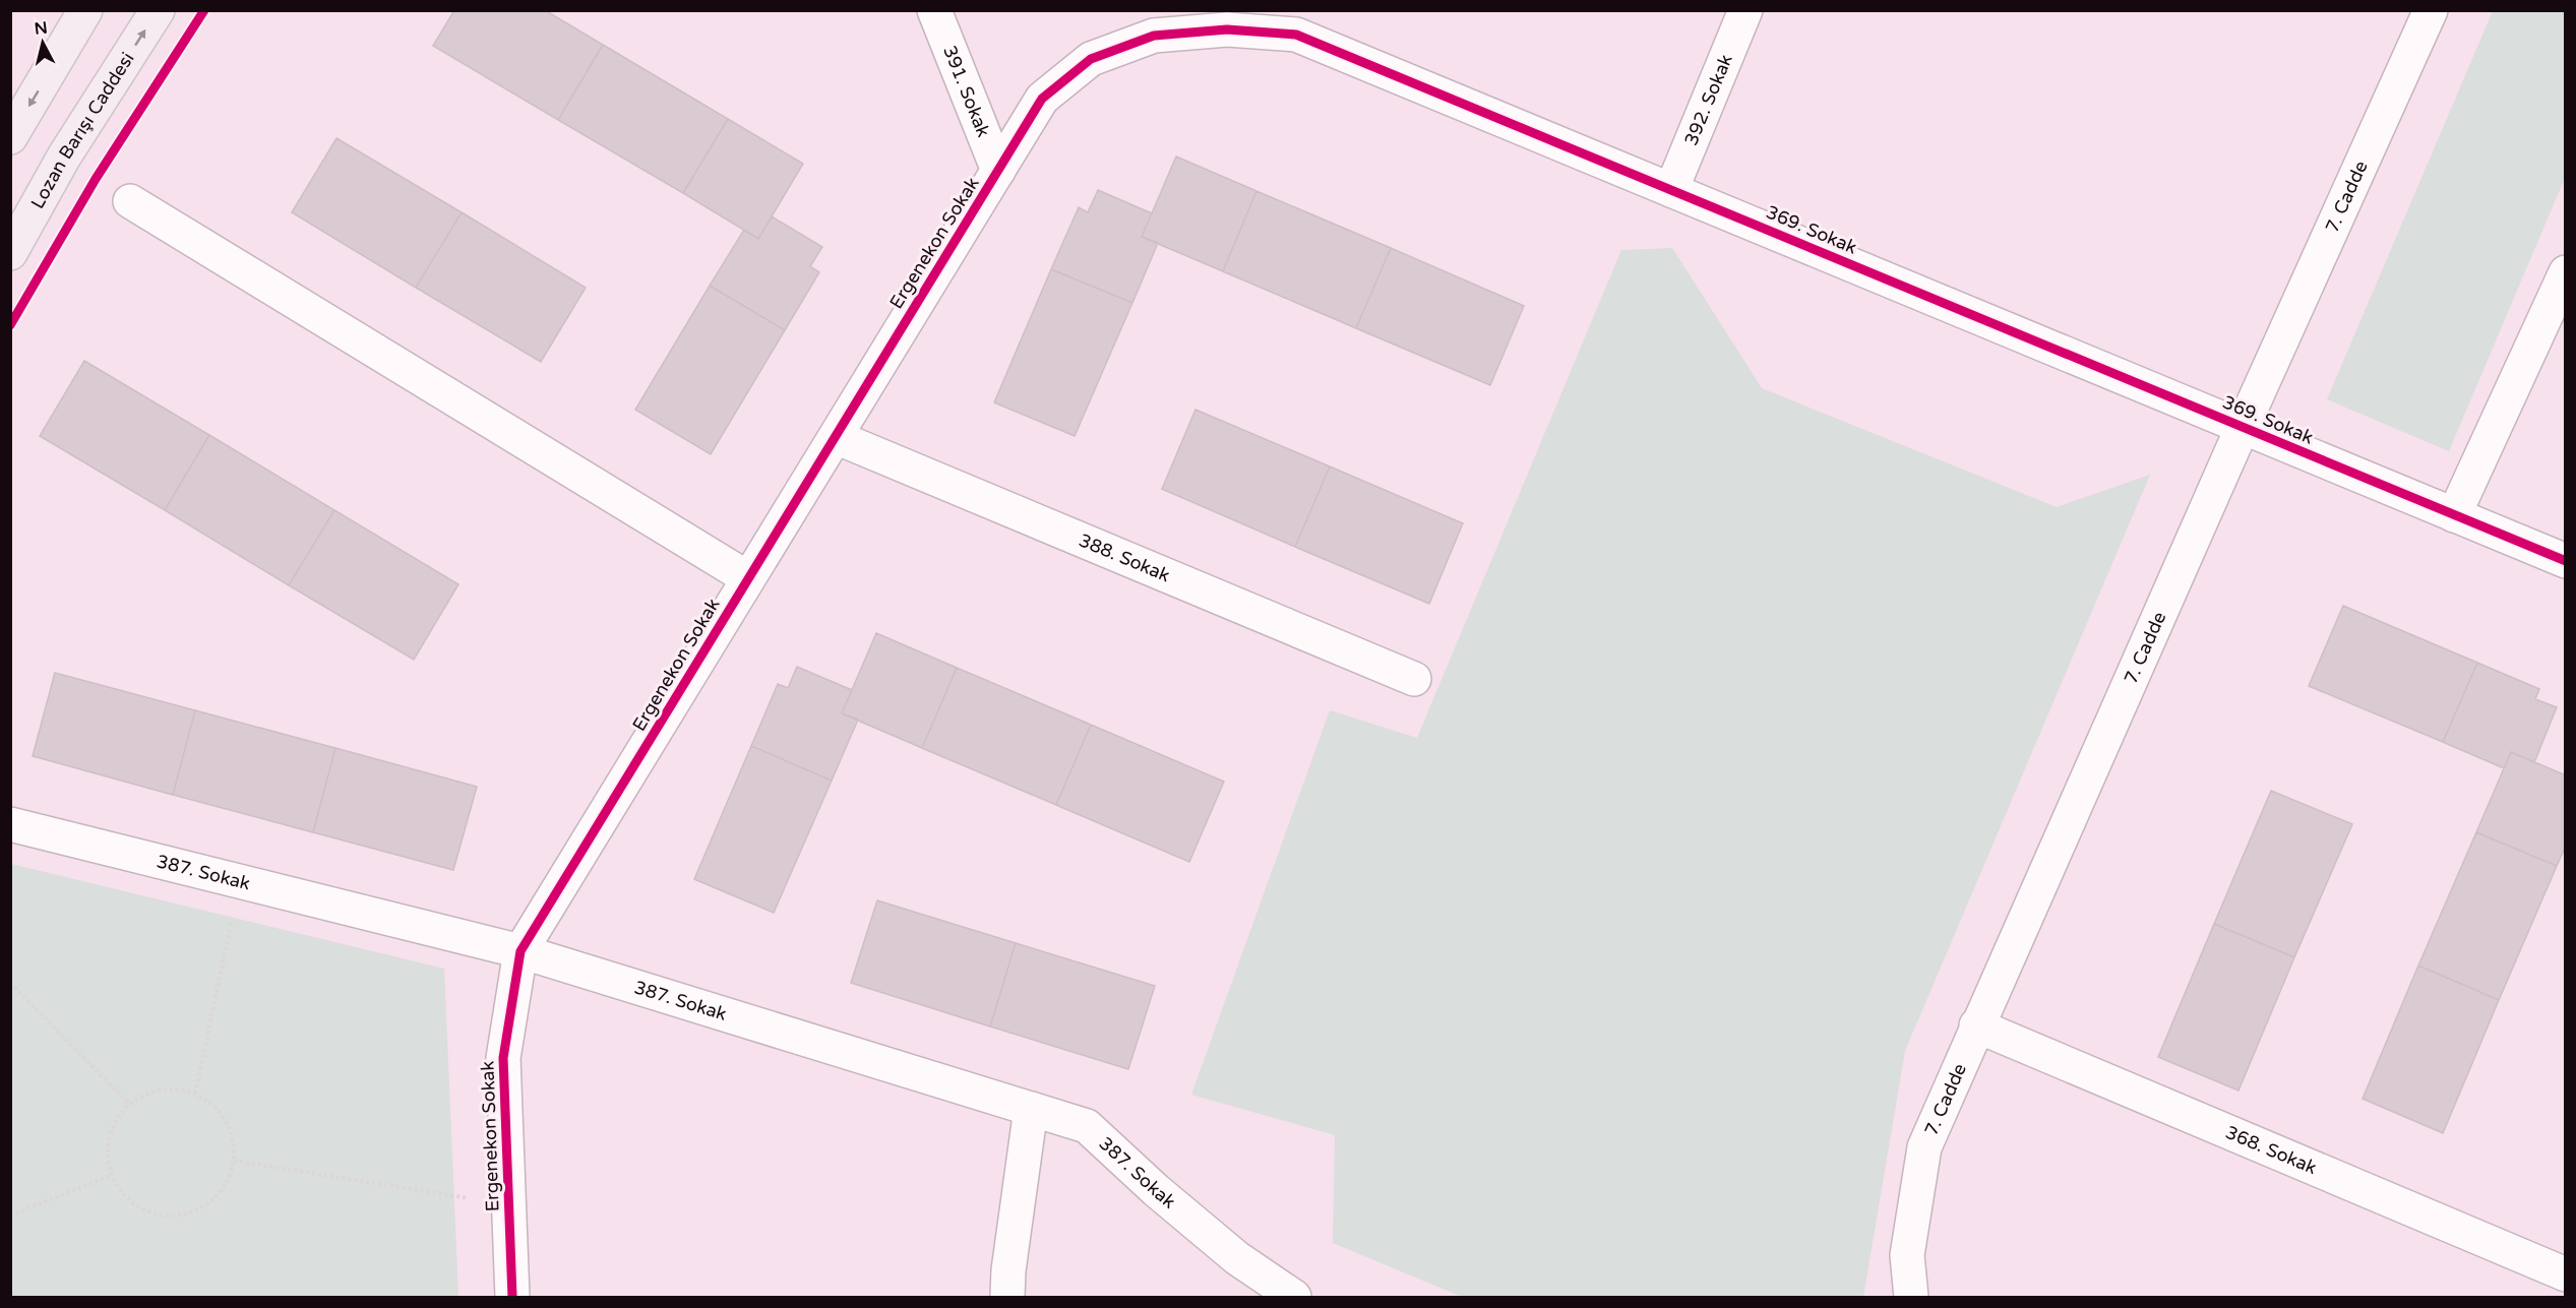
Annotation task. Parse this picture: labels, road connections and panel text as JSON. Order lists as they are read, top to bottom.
{
  "streets": {
    "main road": ["Lozan Barışı Caddesi"],
    "street": [
      "391. Sokak",
      "392. Sokak",
      "7. Cadde",
      "369. Sokak",
      "Ergenekon Sokak",
      "388. Sokak",
      "387. Sokak",
      "368. Sokak"
    ]
  },
  "crossings": [
    ["391. Sokak", "Ergenekon Sokak"],
    ["392. Sokak", "369. Sokak"],
    ["7. Cadde", "369. Sokak"],
    ["7. Cadde", "368. Sokak"],
    ["369. Sokak", "Ergenekon Sokak"],
    ["Ergenekon Sokak", "388. Sokak"],
    ["Ergenekon Sokak", "387. Sokak"]
  ],
  "north": "top"
}
